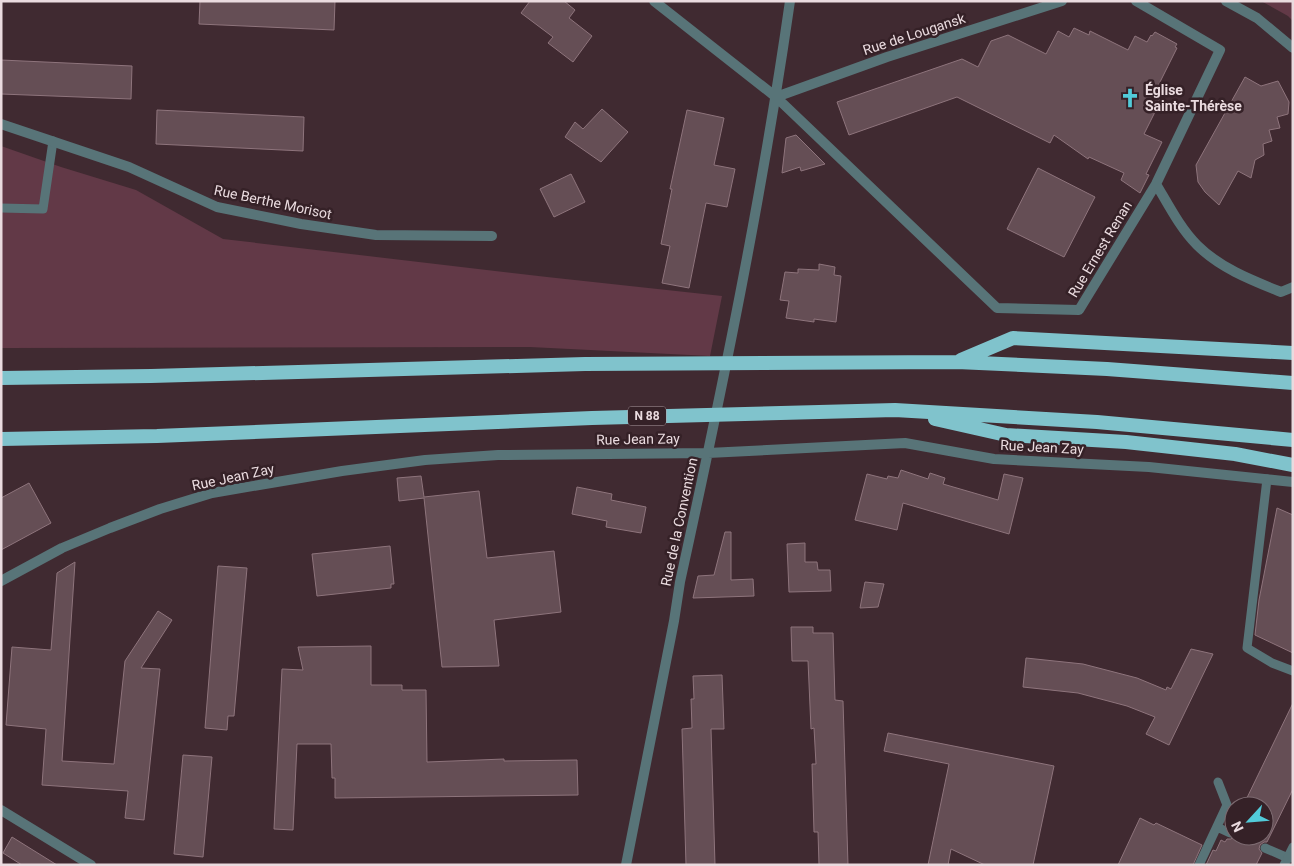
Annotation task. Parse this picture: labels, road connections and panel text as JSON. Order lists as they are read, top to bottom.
{
  "streets": {
    "highway": ["N 88"],
    "street": [
      "Rue de Lougansk",
      "Rue Berthe Morisot",
      "Rue Ernest Renan",
      "Rue Jean Zay",
      "Rue de la Convention"
    ]
  },
  "crossings": [
    ["Rue de Lougansk", "Rue Ernest Renan"],
    ["Rue de Lougansk", "Rue de la Convention"],
    ["Rue Ernest Renan", "Rue de la Convention"],
    ["Rue Jean Zay", "Rue de la Convention"]
  ],
  "places": {
    "church": ["Église Sainte-Thérèse"]
  },
  "north": "bottom left"
}
